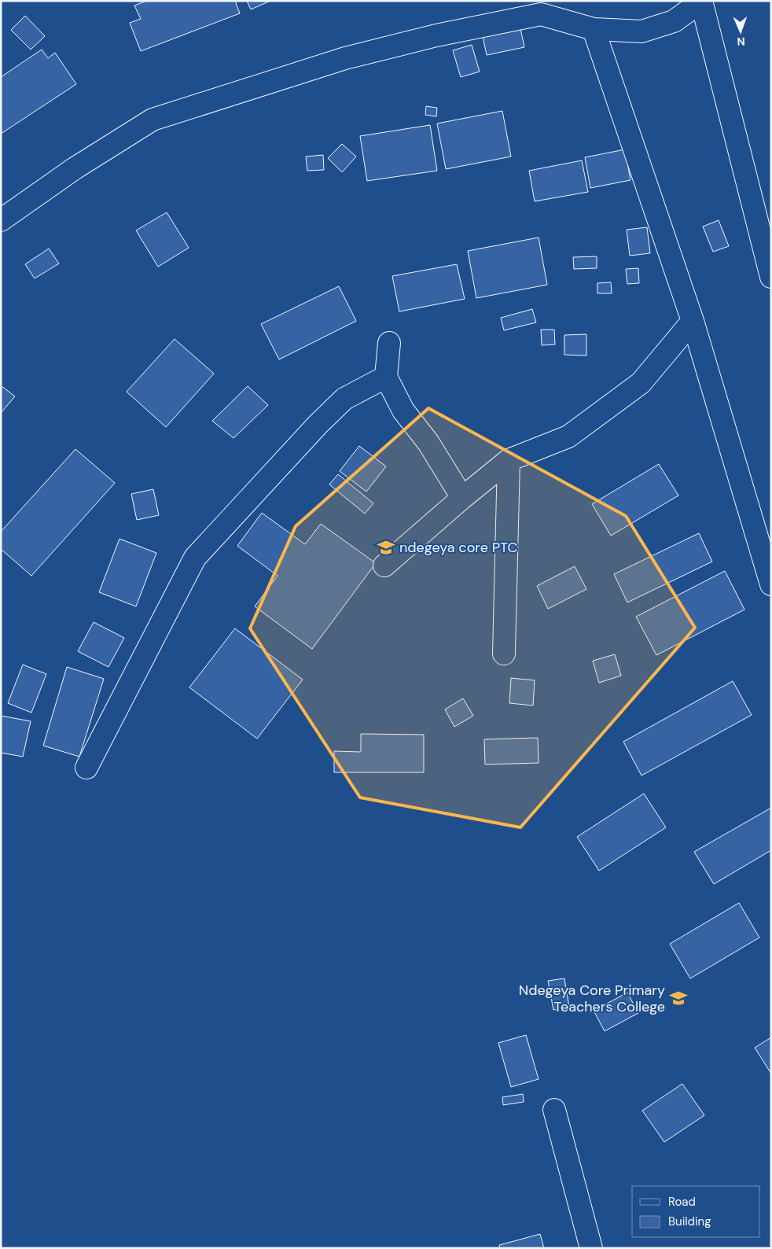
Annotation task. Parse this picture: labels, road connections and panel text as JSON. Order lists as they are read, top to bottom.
{
  "places": {
    "school or university": ["ndegeya core PTC", "Ndegeya Core Primary Teachers College"]
  },
  "legend": ["Road", "Building"],
  "north": "bottom"
}
